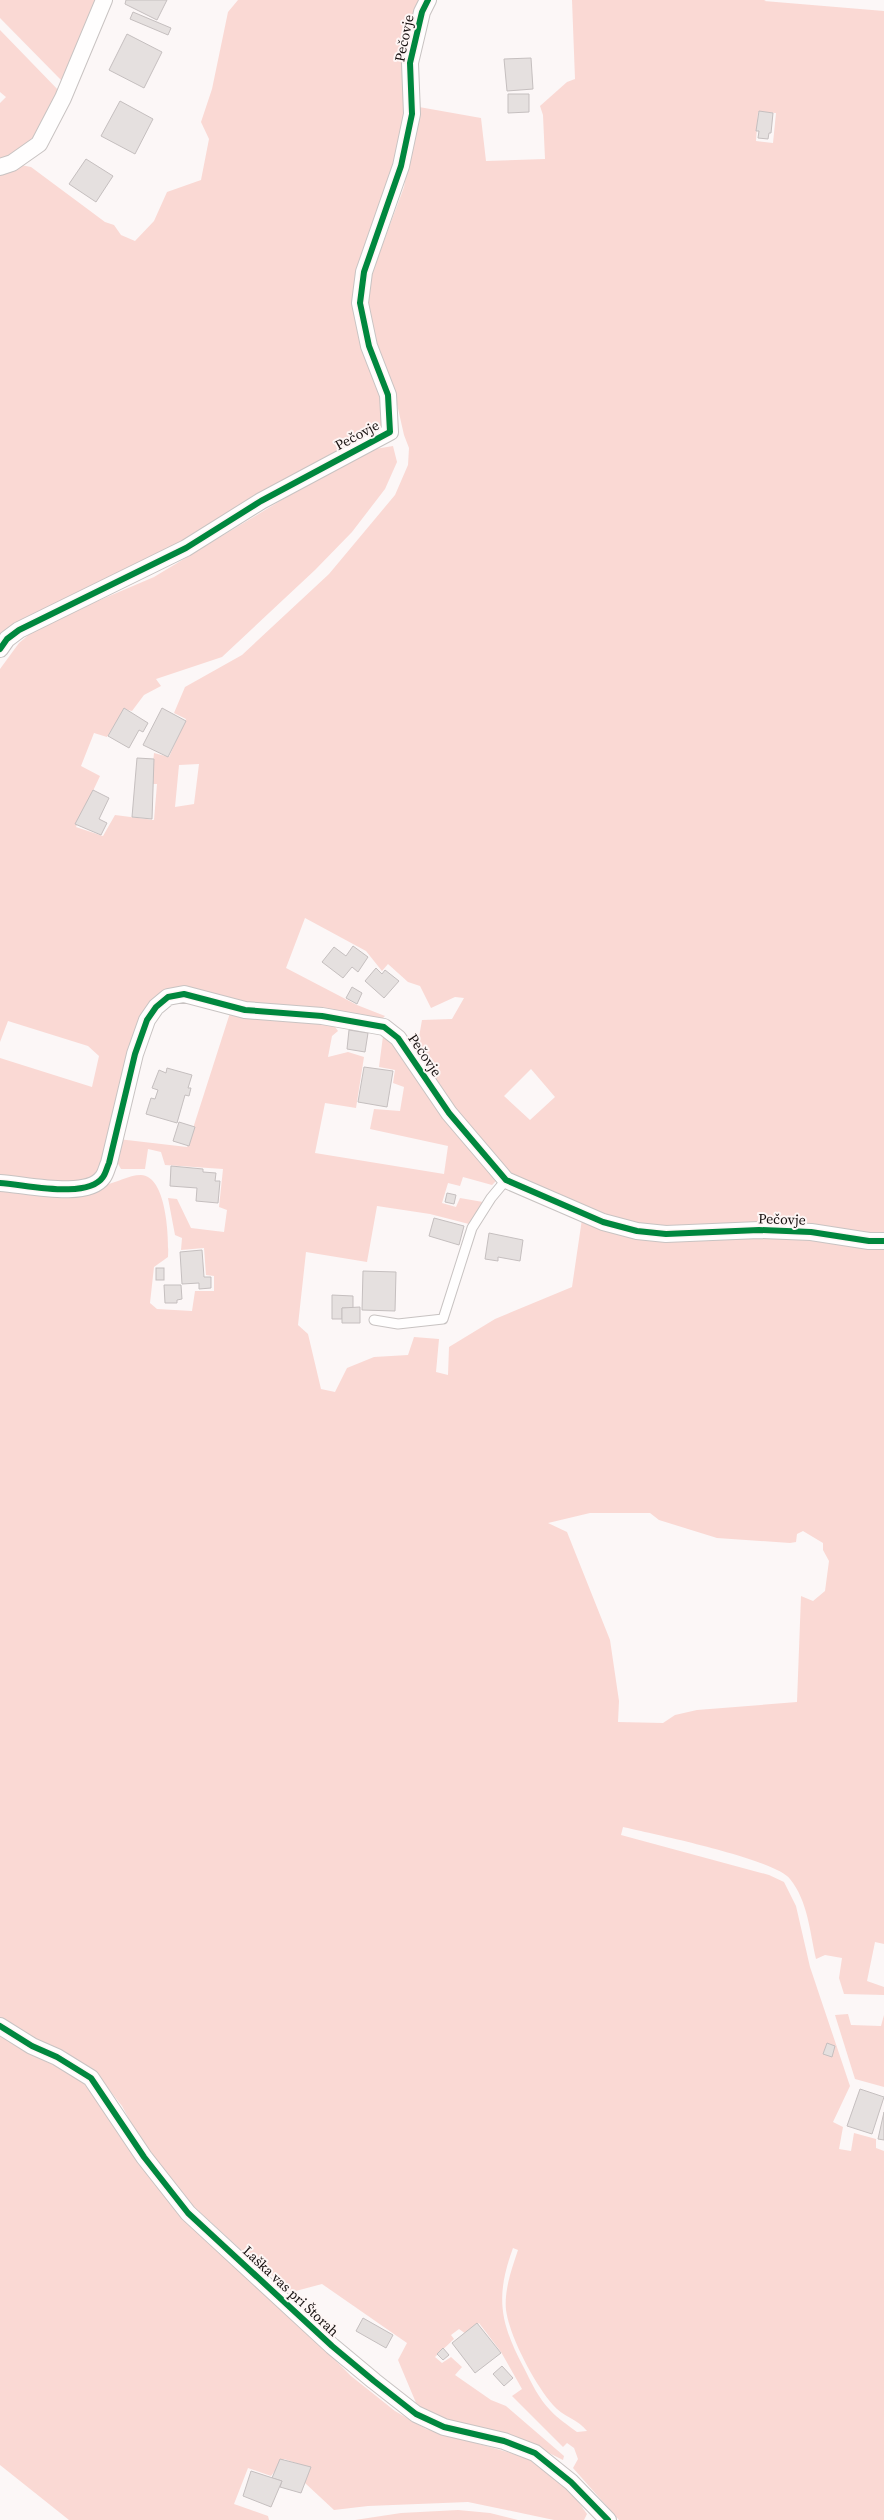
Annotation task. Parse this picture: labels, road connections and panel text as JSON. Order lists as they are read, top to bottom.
{
  "streets": {
    "street": ["Pečovje", "Laška vas pri Štorah"]
  }
}
